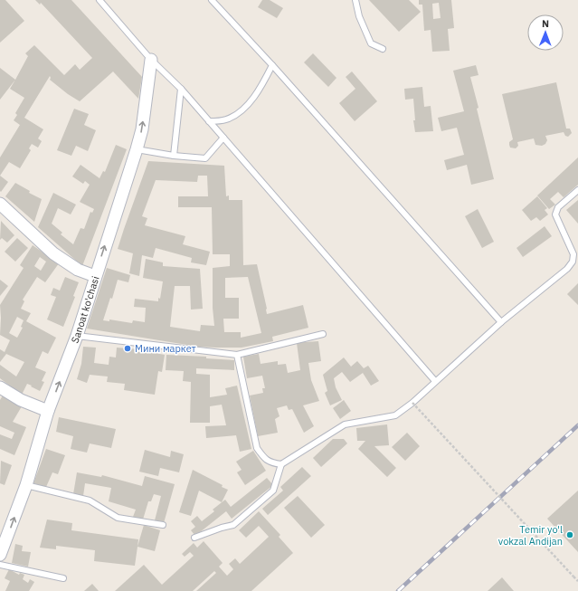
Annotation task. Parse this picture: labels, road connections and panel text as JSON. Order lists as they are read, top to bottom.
{
  "streets": {
    "street": ["Sanoat ko'chasi"]
  },
  "one_way": ["Sanoat ko'chasi"],
  "places": ["Мини маркет", "Temir yo'l vokzal Andijan"],
  "north": "top"
}
